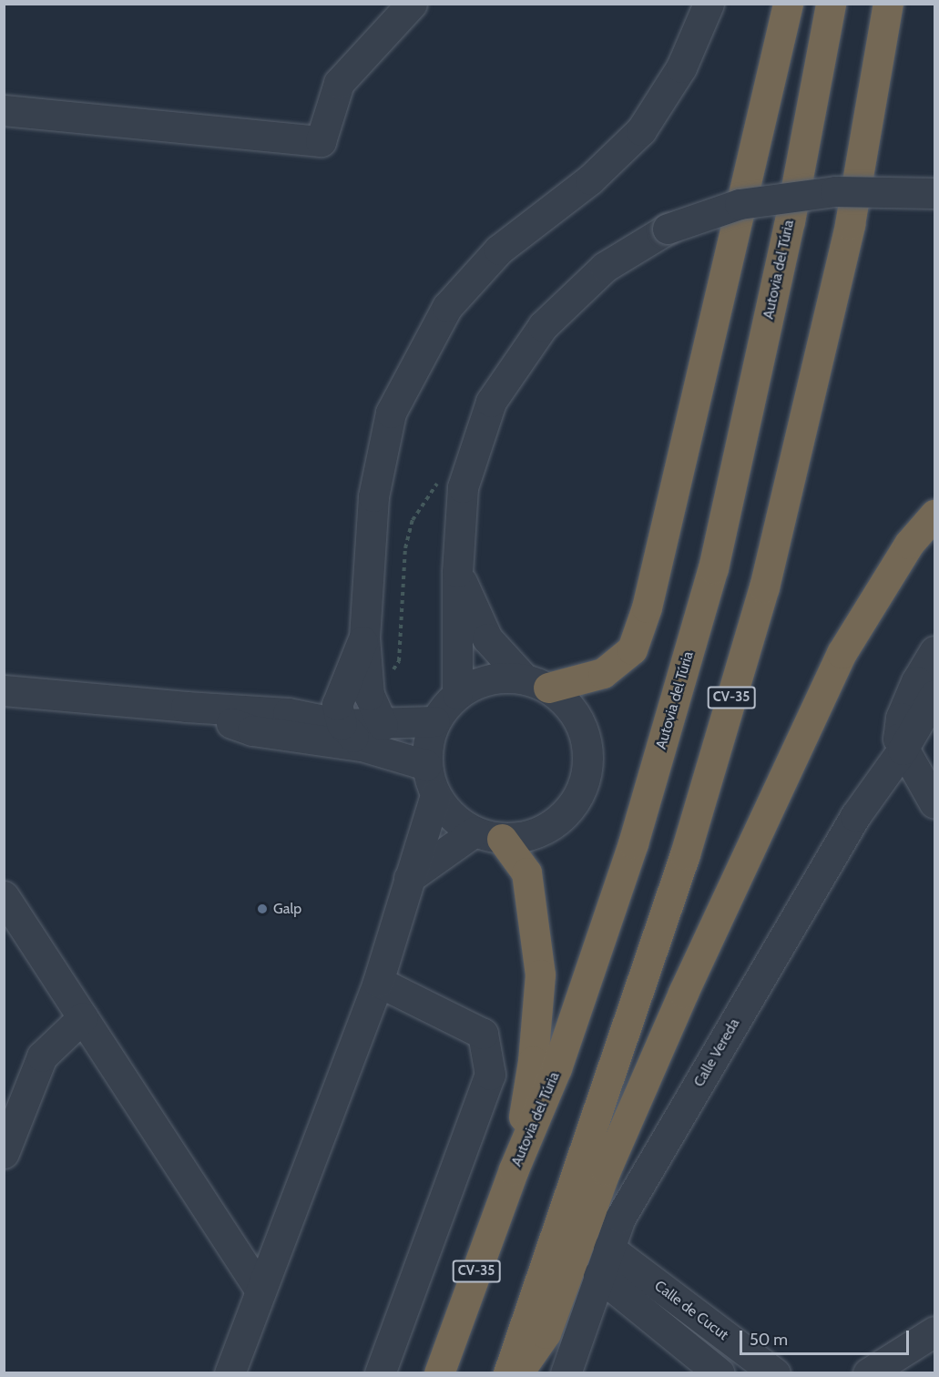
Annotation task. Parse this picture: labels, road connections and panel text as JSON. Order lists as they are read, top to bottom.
{
  "streets": {
    "highway": ["Autovia del Túria", "CV-35"],
    "street": ["Calle Vereda", "Calle de Cucut"]
  },
  "crossings": [
    ["Calle Vereda", "Calle de Cucut"]
  ],
  "places": ["Galp"],
  "scale_bar": "50 m"
}
